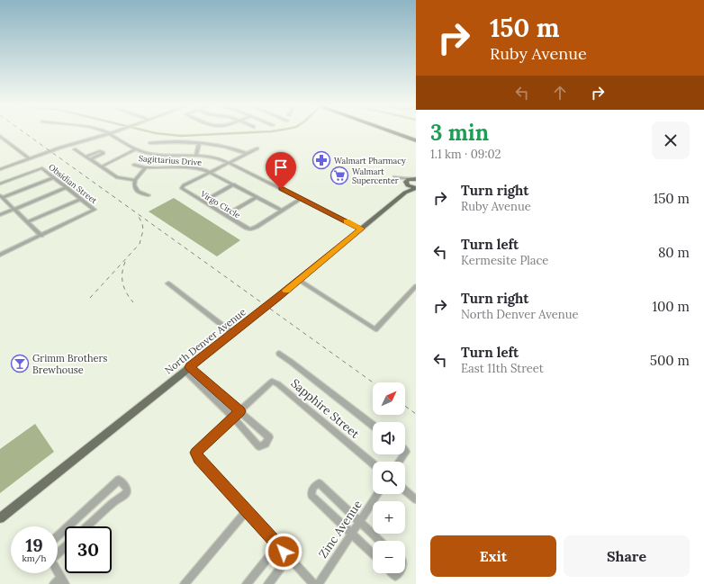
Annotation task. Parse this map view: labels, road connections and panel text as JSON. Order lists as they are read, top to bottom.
{
  "streets": {
    "main road": ["North Denver Avenue"],
    "street": [
      "Sagittarius Drive",
      "Obsidian Street",
      "Virgo Circle",
      "Sapphire Street",
      "Zinc Avenue"
    ]
  },
  "crossings": [
    ["Sagittarius Drive", "Virgo Circle"]
  ],
  "places": {
    "pharmacy": ["Walmart Pharmacy"],
    "supermarket": ["Walmart Supercenter"],
    "bar": ["Grimm Brothers Brewhouse"]
  },
  "north": "top right",
  "page": {
    "turn": ["150 m", "Ruby Avenue"],
    "heading": ["3 min", "1.1 km · 09:02"],
    "list": [
      {
        "name": "Turn right",
        "note": "Ruby Avenue",
        "value": "150 m"
      },
      {
        "name": "Turn left",
        "note": "Kermesite Place",
        "value": "80 m"
      },
      {
        "name": "Turn right",
        "note": "North Denver Avenue",
        "value": "100 m"
      },
      {
        "name": "Turn left",
        "note": "East 11th Street",
        "value": "500 m"
      }
    ],
    "map_buttons": ["+", "−"],
    "speed": "19 km/h",
    "limit": "30",
    "buttons": ["Exit", "Share"]
  }
}
